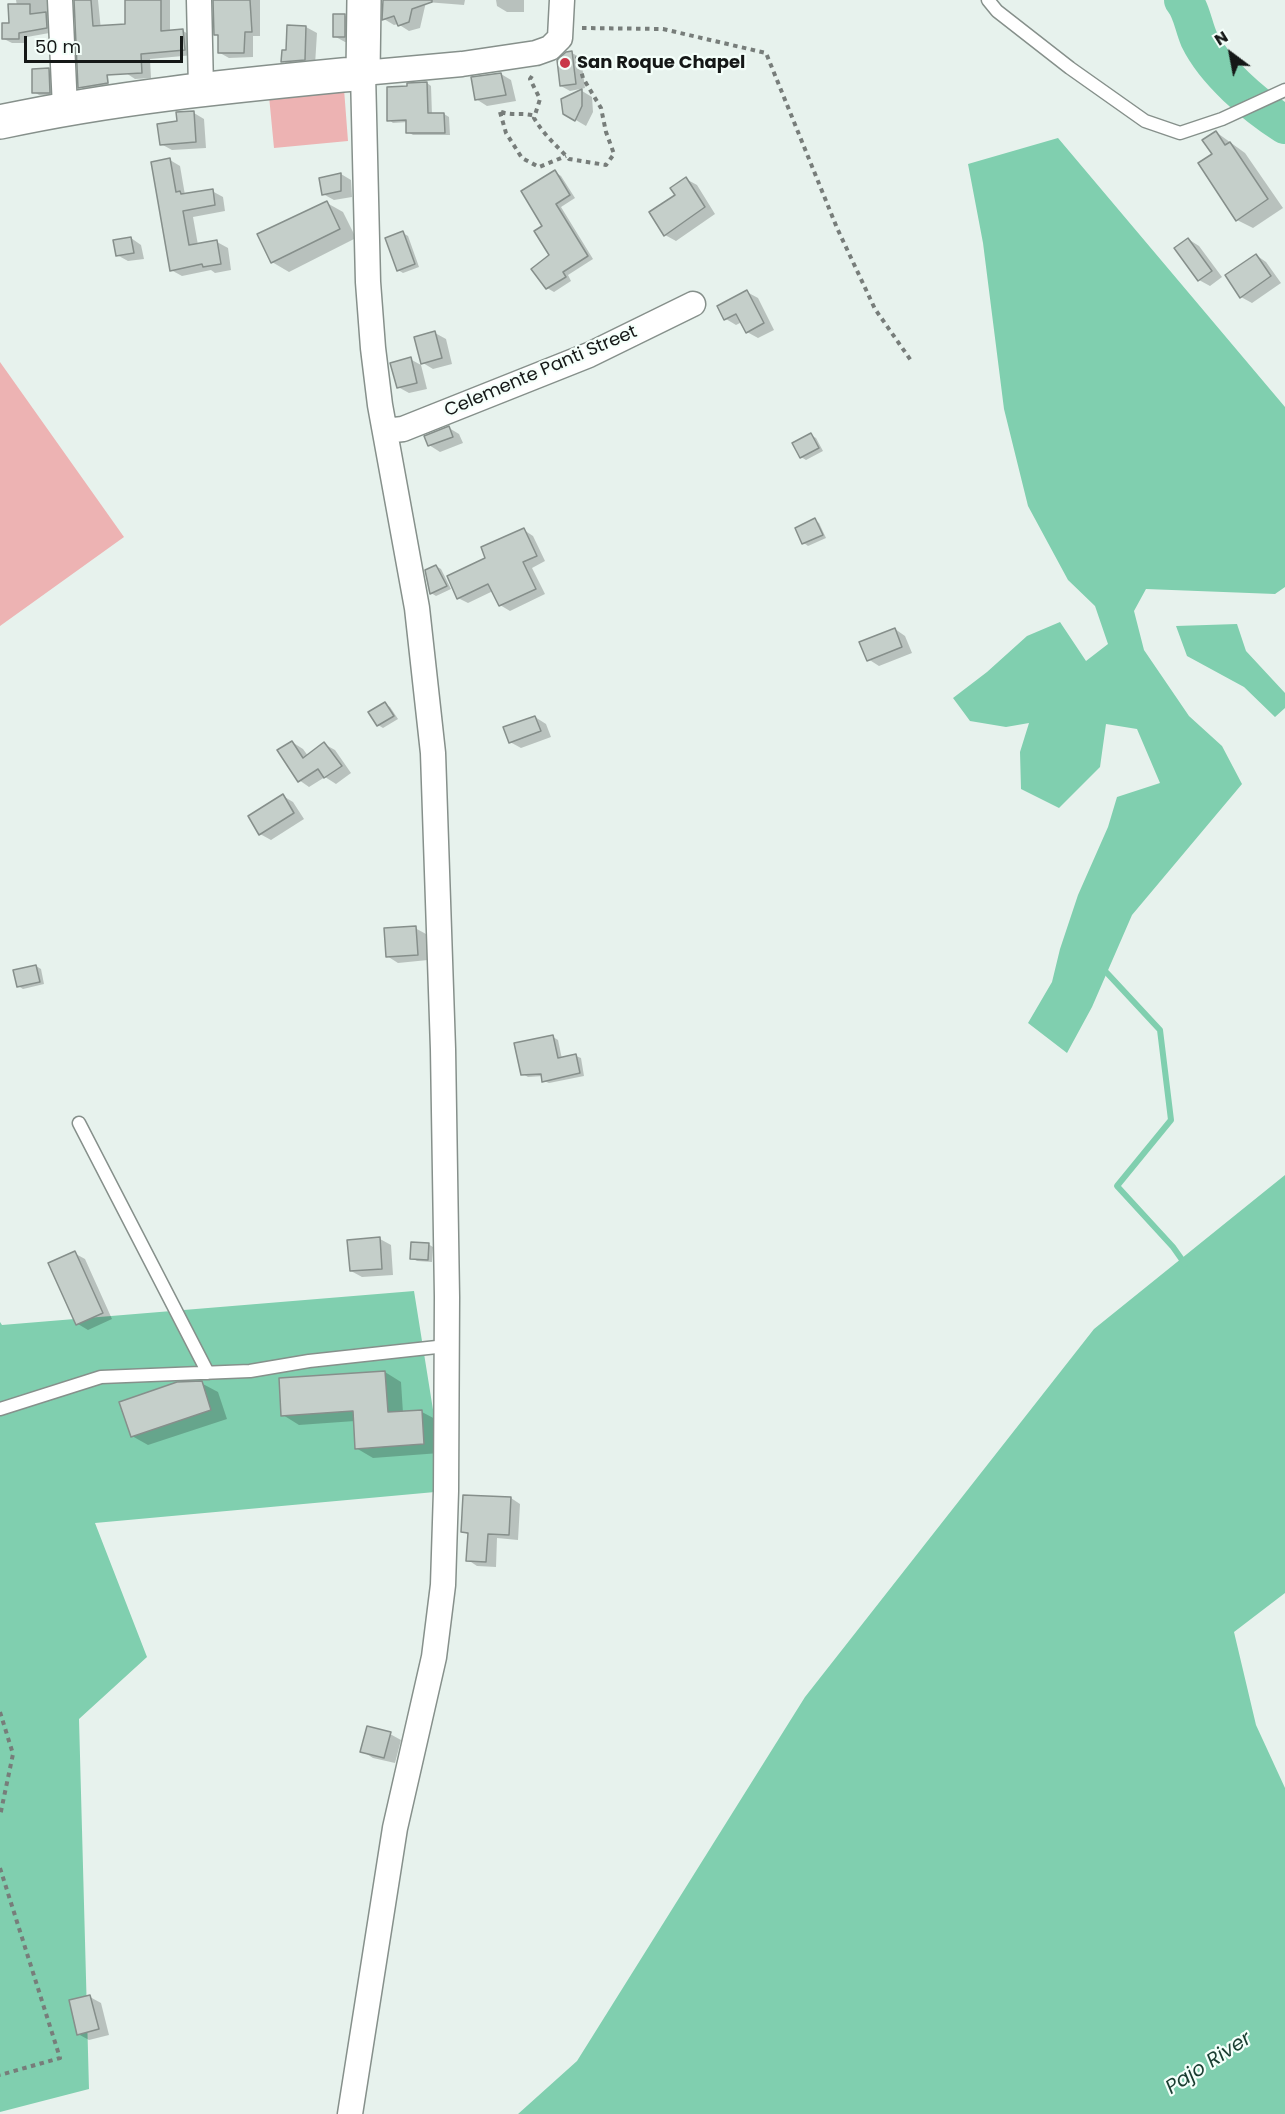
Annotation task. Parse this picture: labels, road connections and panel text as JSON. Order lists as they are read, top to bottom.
{
  "streets": {
    "street": ["Celemente Panti Street"]
  },
  "water": ["Pajo River"],
  "places": ["San Roque Chapel"],
  "scale_bar": "50 m",
  "north": "top left"
}
